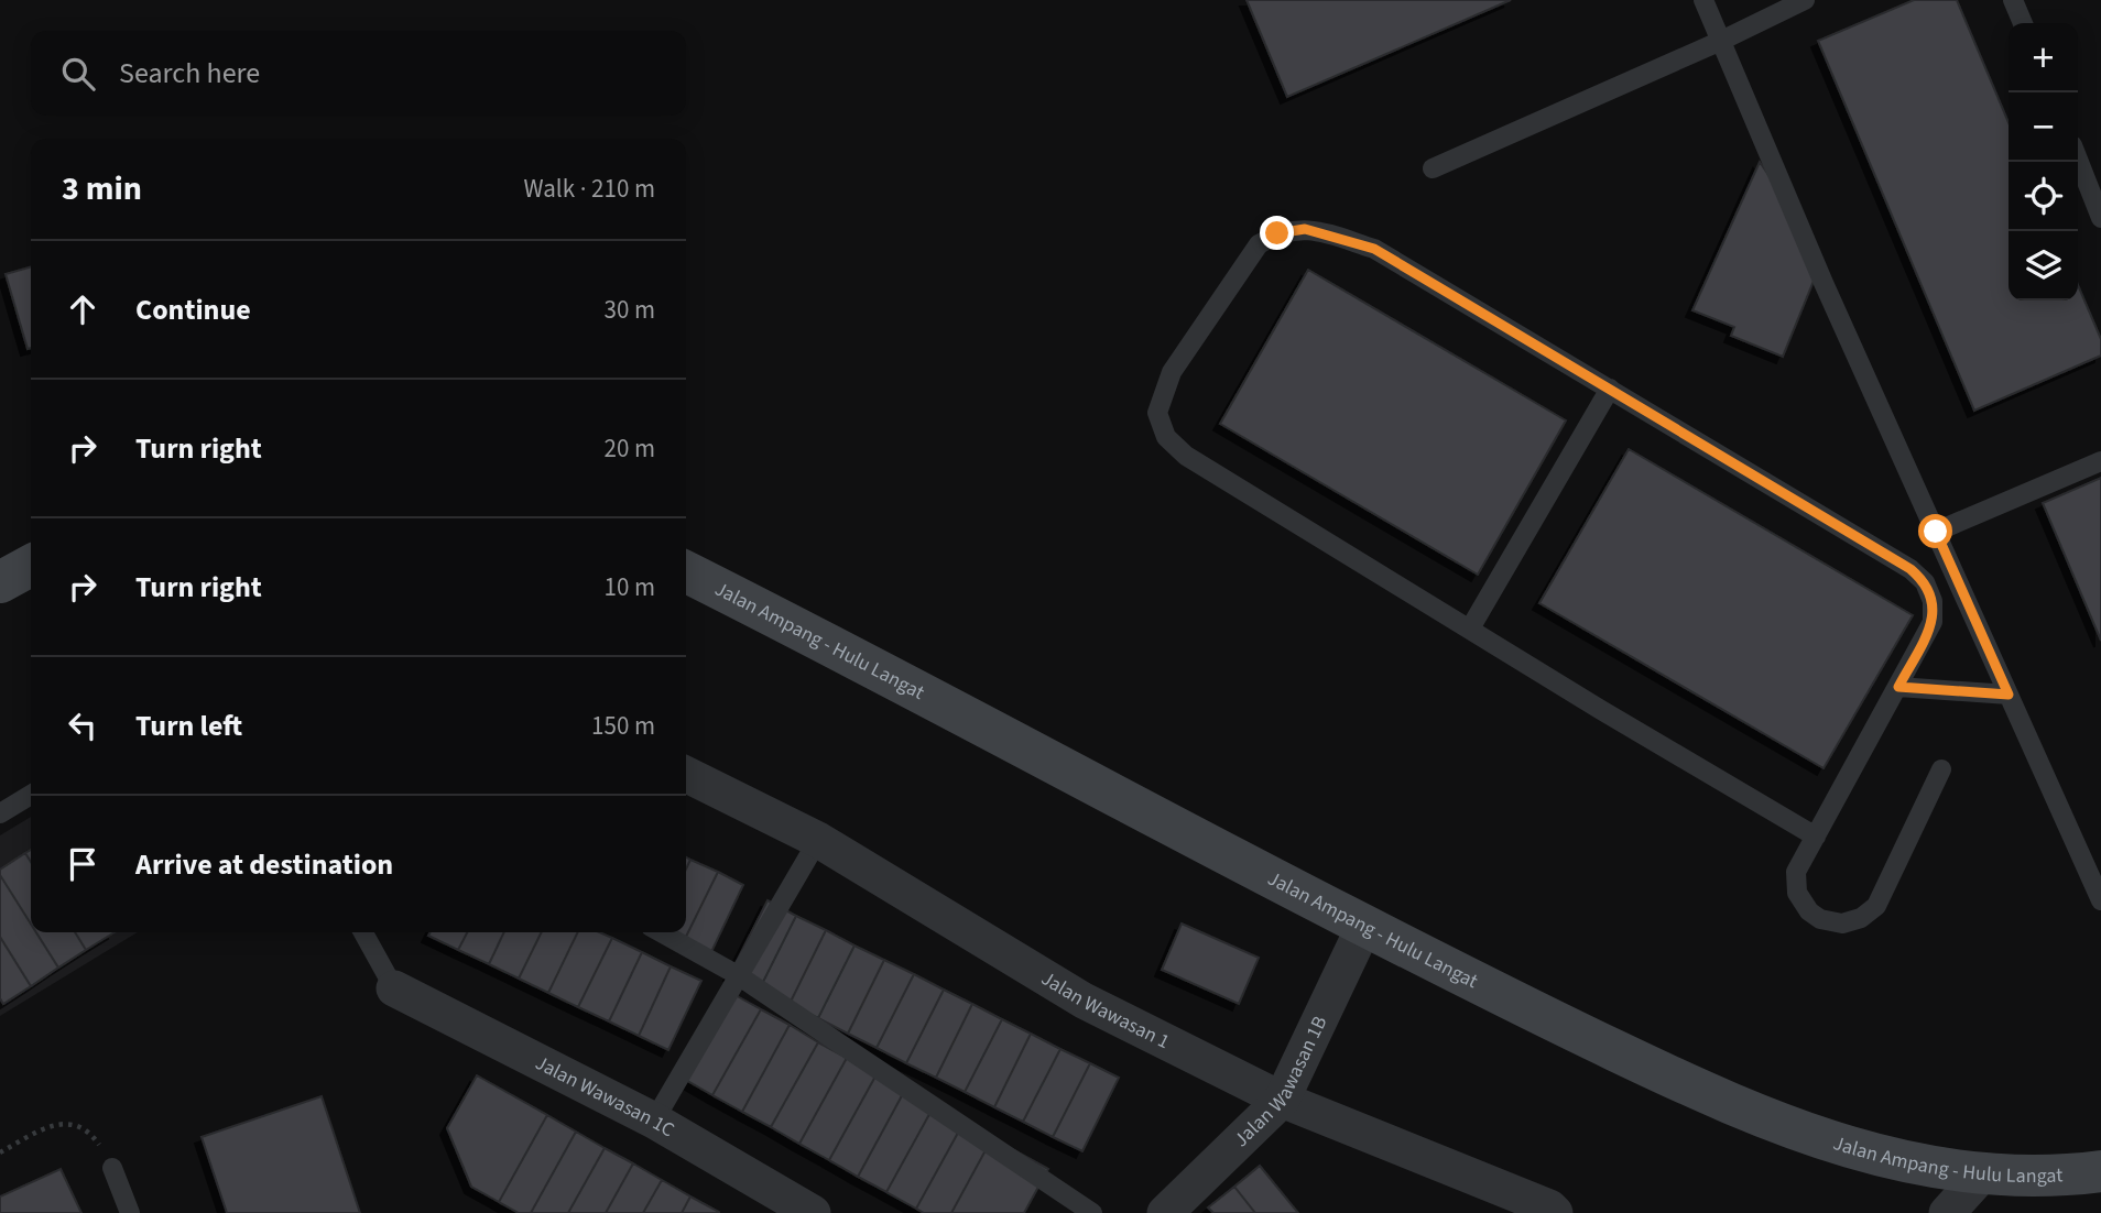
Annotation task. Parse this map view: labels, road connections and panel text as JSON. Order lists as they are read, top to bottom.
{
  "streets": {
    "street": [
      "Jalan Ampang - Hulu Langat",
      "Jalan Wawasan 1",
      "Jalan Wawasan 1B",
      "Jalan Wawasan 1C"
    ]
  },
  "crossings": [
    ["Jalan Ampang - Hulu Langat", "Jalan Wawasan 1B"],
    ["Jalan Wawasan 1", "Jalan Wawasan 1B"]
  ],
  "page": {
    "map_buttons": ["+", "−"],
    "search": "Search here",
    "heading": ["3 min", "Walk · 210 m"],
    "list": [
      ["Continue", "30 m"],
      ["Turn right", "20 m"],
      ["Turn right", "10 m"],
      ["Turn left", "150 m"],
      "Arrive at destination"
    ]
  }
}
